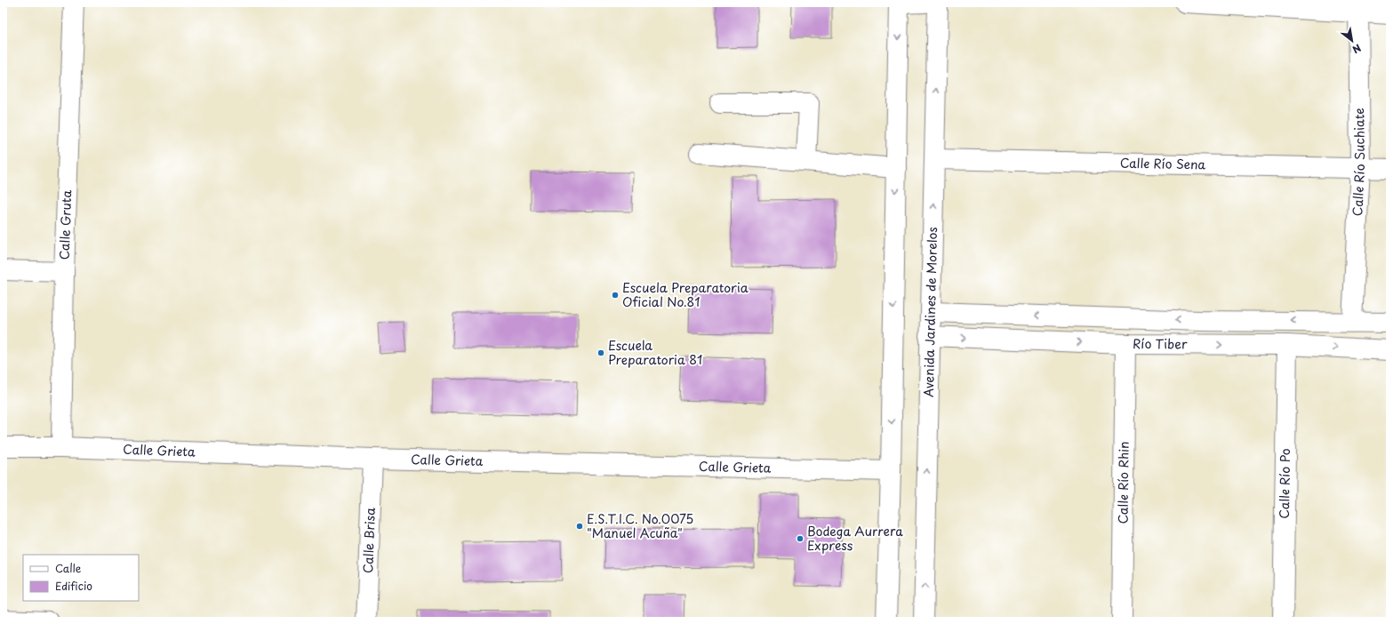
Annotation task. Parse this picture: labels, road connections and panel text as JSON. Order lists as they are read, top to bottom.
{
  "streets": {
    "street": [
      "Calle Río Suchiate",
      "Calle Río Sena",
      "Calle Gruta",
      "Avenida Jardines de Morelos",
      "Río Tiber",
      "Calle Grieta",
      "Calle Río Rhin",
      "Calle Río Po",
      "Calle Brisa"
    ]
  },
  "crossings": [
    ["Calle Río Suchiate", "Calle Río Sena"],
    ["Calle Río Suchiate", "Río Tiber"],
    ["Calle Río Sena", "Avenida Jardines de Morelos"],
    ["Calle Gruta", "Calle Grieta"],
    ["Avenida Jardines de Morelos", "Río Tiber"],
    ["Río Tiber", "Calle Río Rhin"],
    ["Río Tiber", "Calle Río Po"],
    ["Calle Grieta", "Calle Brisa"]
  ],
  "places": [
    "Escuela Preparatoria Oficial No.81",
    "Escuela Preparatoria 81",
    "E.S.T.I.C. No.0075 \"Manuel Acuña\"",
    "Bodega Aurrera Express"
  ],
  "legend": ["Calle", "Edificio"],
  "north": "bottom right"
}
